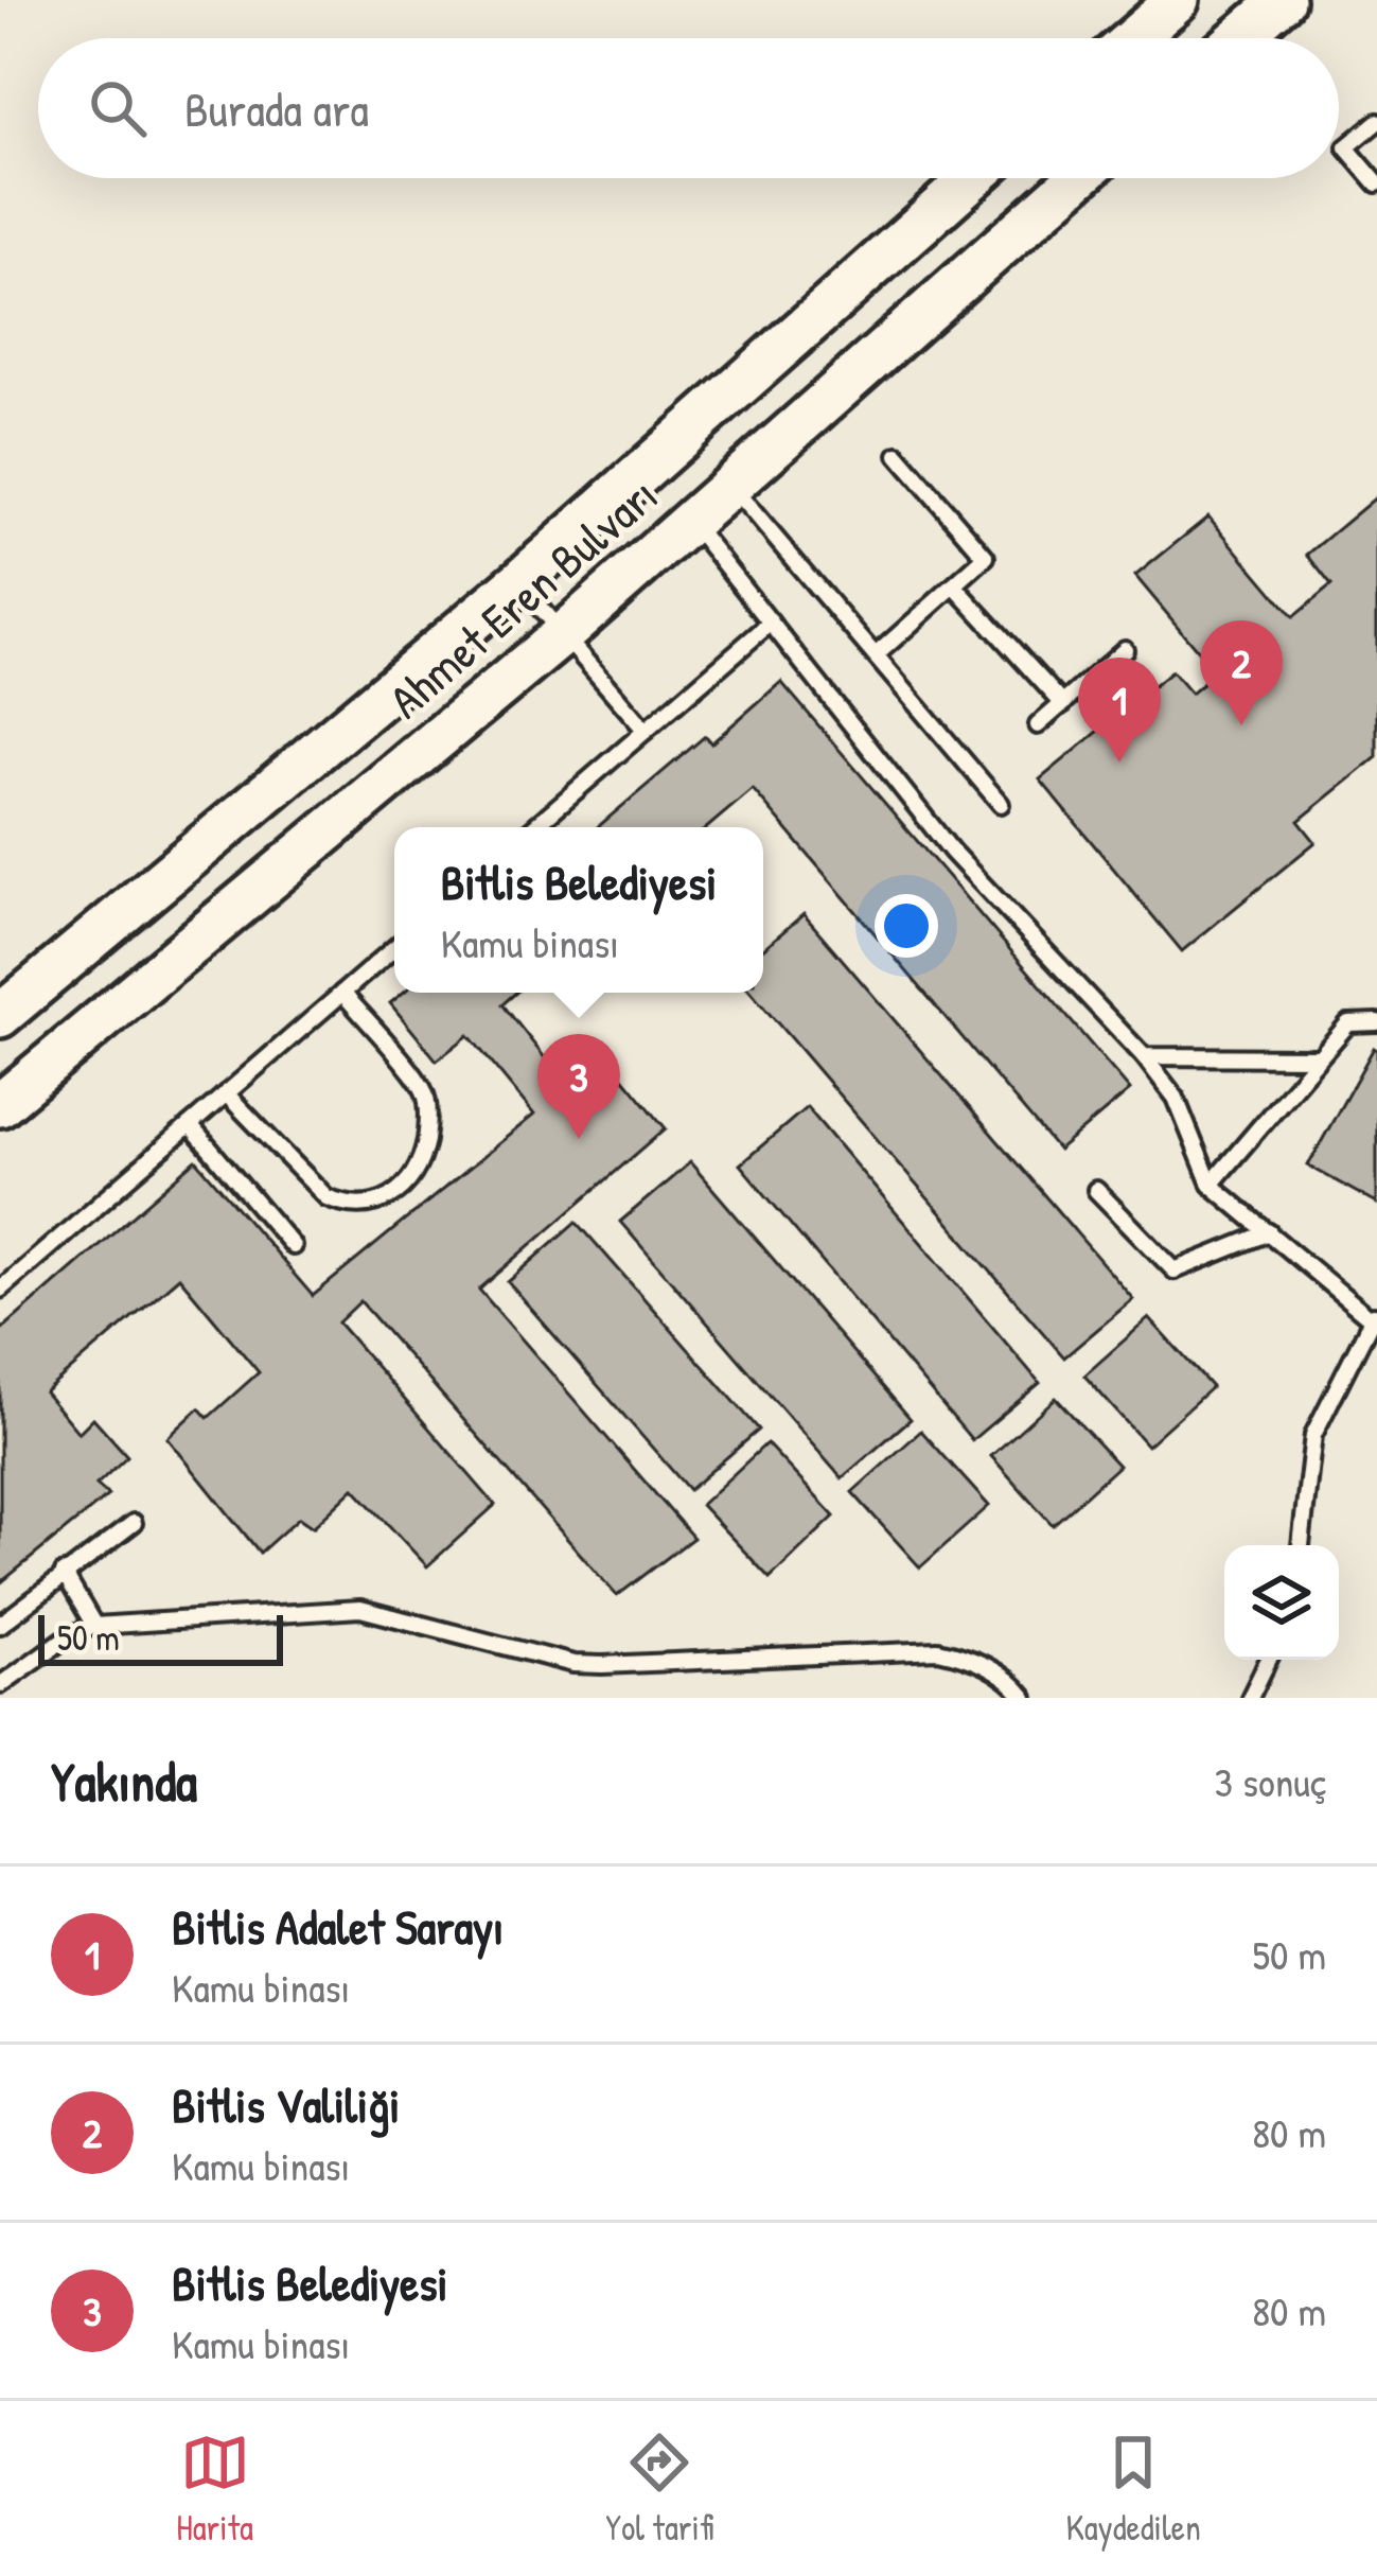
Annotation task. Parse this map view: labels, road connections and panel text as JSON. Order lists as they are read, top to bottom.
{
  "streets": {
    "main road": ["Ahmet Eren Bulvarı"]
  },
  "scale_bar": "50 m",
  "page": {
    "search": "Burada ara",
    "pins": ["2", "1", "3"],
    "popup": ["Bitlis Belediyesi", "Kamu binası"],
    "scale": "50 m",
    "heading": ["Yakında", "3 sonuç"],
    "list": [
      {
        "mark": "1",
        "name": "Bitlis Adalet Sarayı",
        "note": "Kamu binası",
        "value": "50 m"
      },
      {
        "mark": "2",
        "name": "Bitlis Valiliği",
        "note": "Kamu binası",
        "value": "80 m"
      },
      {
        "mark": "3",
        "name": "Bitlis Belediyesi",
        "note": "Kamu binası",
        "value": "80 m"
      }
    ],
    "nav": ["Harita", "Yol tarifi", "Kaydedilen"]
  }
}
